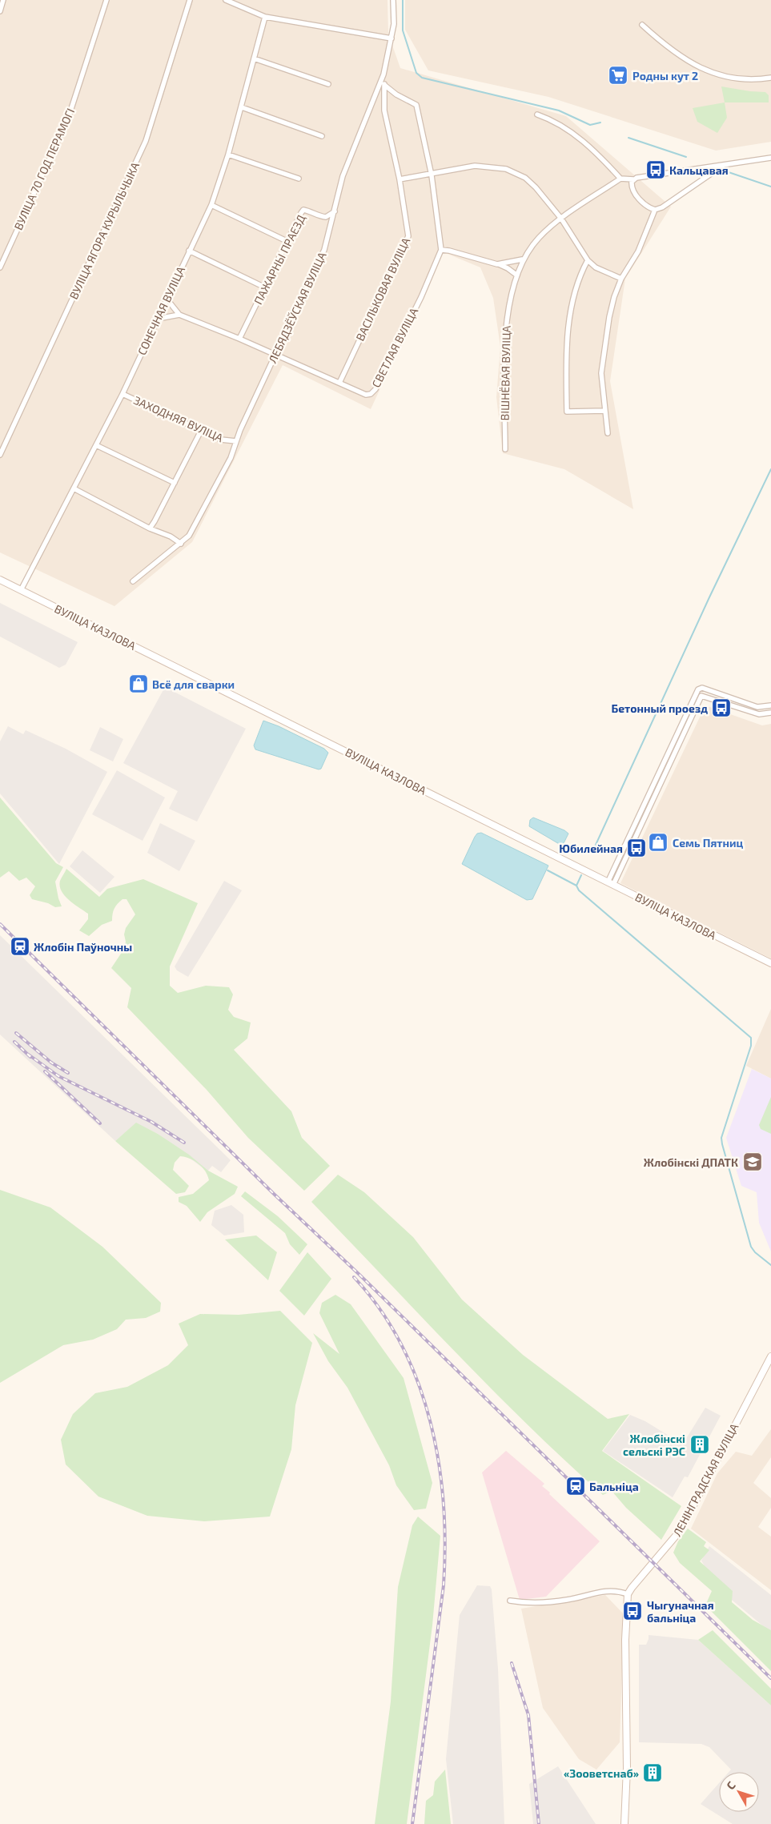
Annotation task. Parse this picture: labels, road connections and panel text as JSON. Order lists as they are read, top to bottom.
{
  "streets": {
    "main road": ["ВУЛІЦА КАЗЛОВА", "ЛЕНІНГРАДСКАЯ ВУЛІЦА"],
    "street": [
      "ВУЛІЦА 70 ГОД ПЕРАМОГІ",
      "ВУЛІЦА ЯГОРА КУРЫЛЬЧЫКА",
      "ПАЖАРНЫ ПРАЕЗД",
      "ВАСІЛЬКОВАЯ ВУЛІЦА",
      "ЛЕБЯДЗЁЎСКАЯ ВУЛІЦА",
      "СОНЕЧНАЯ ВУЛІЦА",
      "СВЕТЛАЯ ВУЛІЦА",
      "ВІШНЁВАЯ ВУЛІЦА",
      "ЗАХОДНЯЯ ВУЛІЦА"
    ]
  },
  "crossings": [
    ["ПАЖАРНЫ ПРАЕЗД", "ЛЕБЯДЗЁЎСКАЯ ВУЛІЦА"],
    ["ПАЖАРНЫ ПРАЕЗД", "СВЕТЛАЯ ВУЛІЦА"],
    ["ВАСІЛЬКОВАЯ ВУЛІЦА", "ЛЕБЯДЗЁЎСКАЯ ВУЛІЦА"],
    ["ВАСІЛЬКОВАЯ ВУЛІЦА", "СВЕТЛАЯ ВУЛІЦА"],
    ["ЛЕБЯДЗЁЎСКАЯ ВУЛІЦА", "СВЕТЛАЯ ВУЛІЦА"],
    ["ЛЕБЯДЗЁЎСКАЯ ВУЛІЦА", "ЗАХОДНЯЯ ВУЛІЦА"],
    ["СОНЕЧНАЯ ВУЛІЦА", "ЗАХОДНЯЯ ВУЛІЦА"],
    ["СОНЕЧНАЯ ВУЛІЦА", "ВУЛІЦА КАЗЛОВА"]
  ],
  "places": {
    "supermarket": ["Родны кут 2"],
    "bus stop": [
      "Кальцавая",
      "Бетонный проезд",
      "Юбилейная",
      "Чыгуначная бальніца"
    ],
    "shop": ["Всё для сварки", "Семь Пятниц"],
    "station": ["Жлобін Паўночны", "Бальніца"],
    "school or university": ["Жлобінскі ДПАТК"],
    "building": ["Жлобінскі сельскі РЭС", "«Зооветснаб»"]
  },
  "north": "top left"
}
